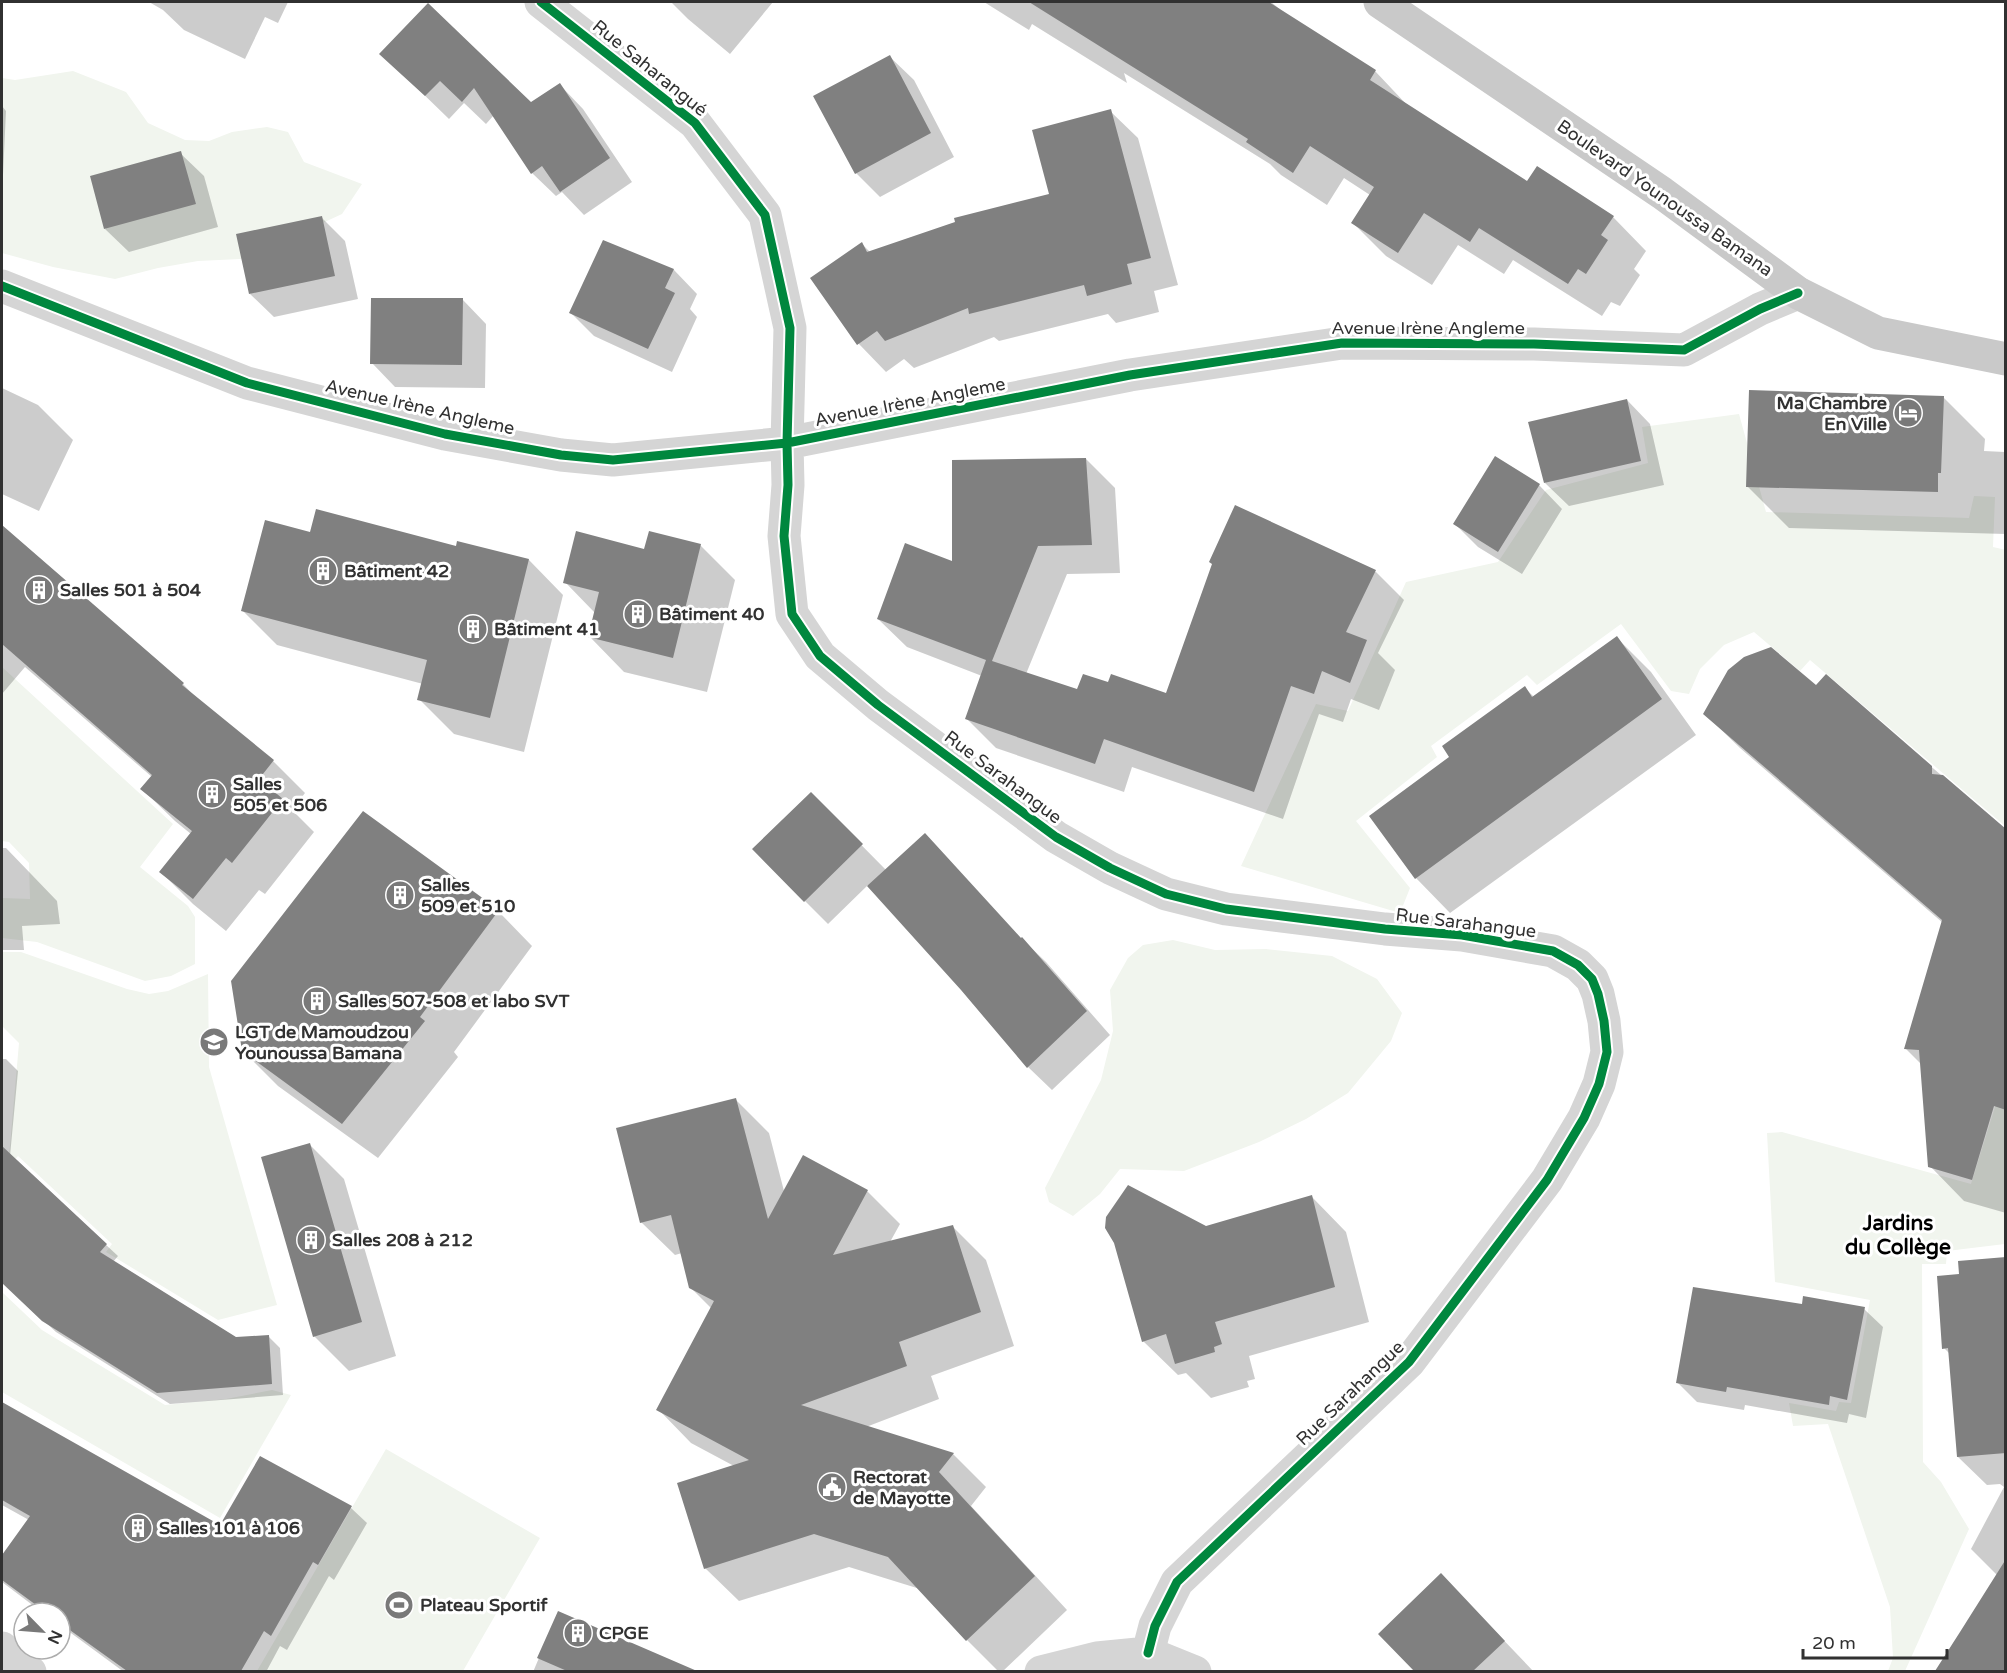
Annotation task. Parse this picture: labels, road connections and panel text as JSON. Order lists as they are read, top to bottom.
{
  "streets": {
    "main road": ["Boulevard Younoussa Bamana"],
    "street": ["Rue Saharangué", "Avenue Irène Angleme", "Rue Sarahangue"]
  },
  "crossings": [
    ["Rue Saharangué", "Avenue Irène Angleme"],
    ["Rue Saharangué", "Rue Sarahangue"],
    ["Boulevard Younoussa Bamana", "Avenue Irène Angleme"],
    ["Avenue Irène Angleme", "Rue Sarahangue"]
  ],
  "districts": ["Jardins du Collège"],
  "places": {
    "hotel": ["Ma Chambre En Ville"],
    "building": [
      "Bâtiment 42",
      "Salles 501 à 504",
      "Bâtiment 40",
      "Bâtiment 41",
      "Salles 505 et 506",
      "Salles 509 et 510",
      "Salles 507-508 et labo SVT",
      "Salles 208 à 212",
      "Salles 101 à 106",
      "CPGE"
    ],
    "school or university": ["LGT de Mamoudzou Younoussa Bamana"],
    "public building": ["Rectorat de Mayotte"],
    "sports": ["Plateau Sportif"]
  },
  "scale_bar": "20 m",
  "north": "bottom right"
}
